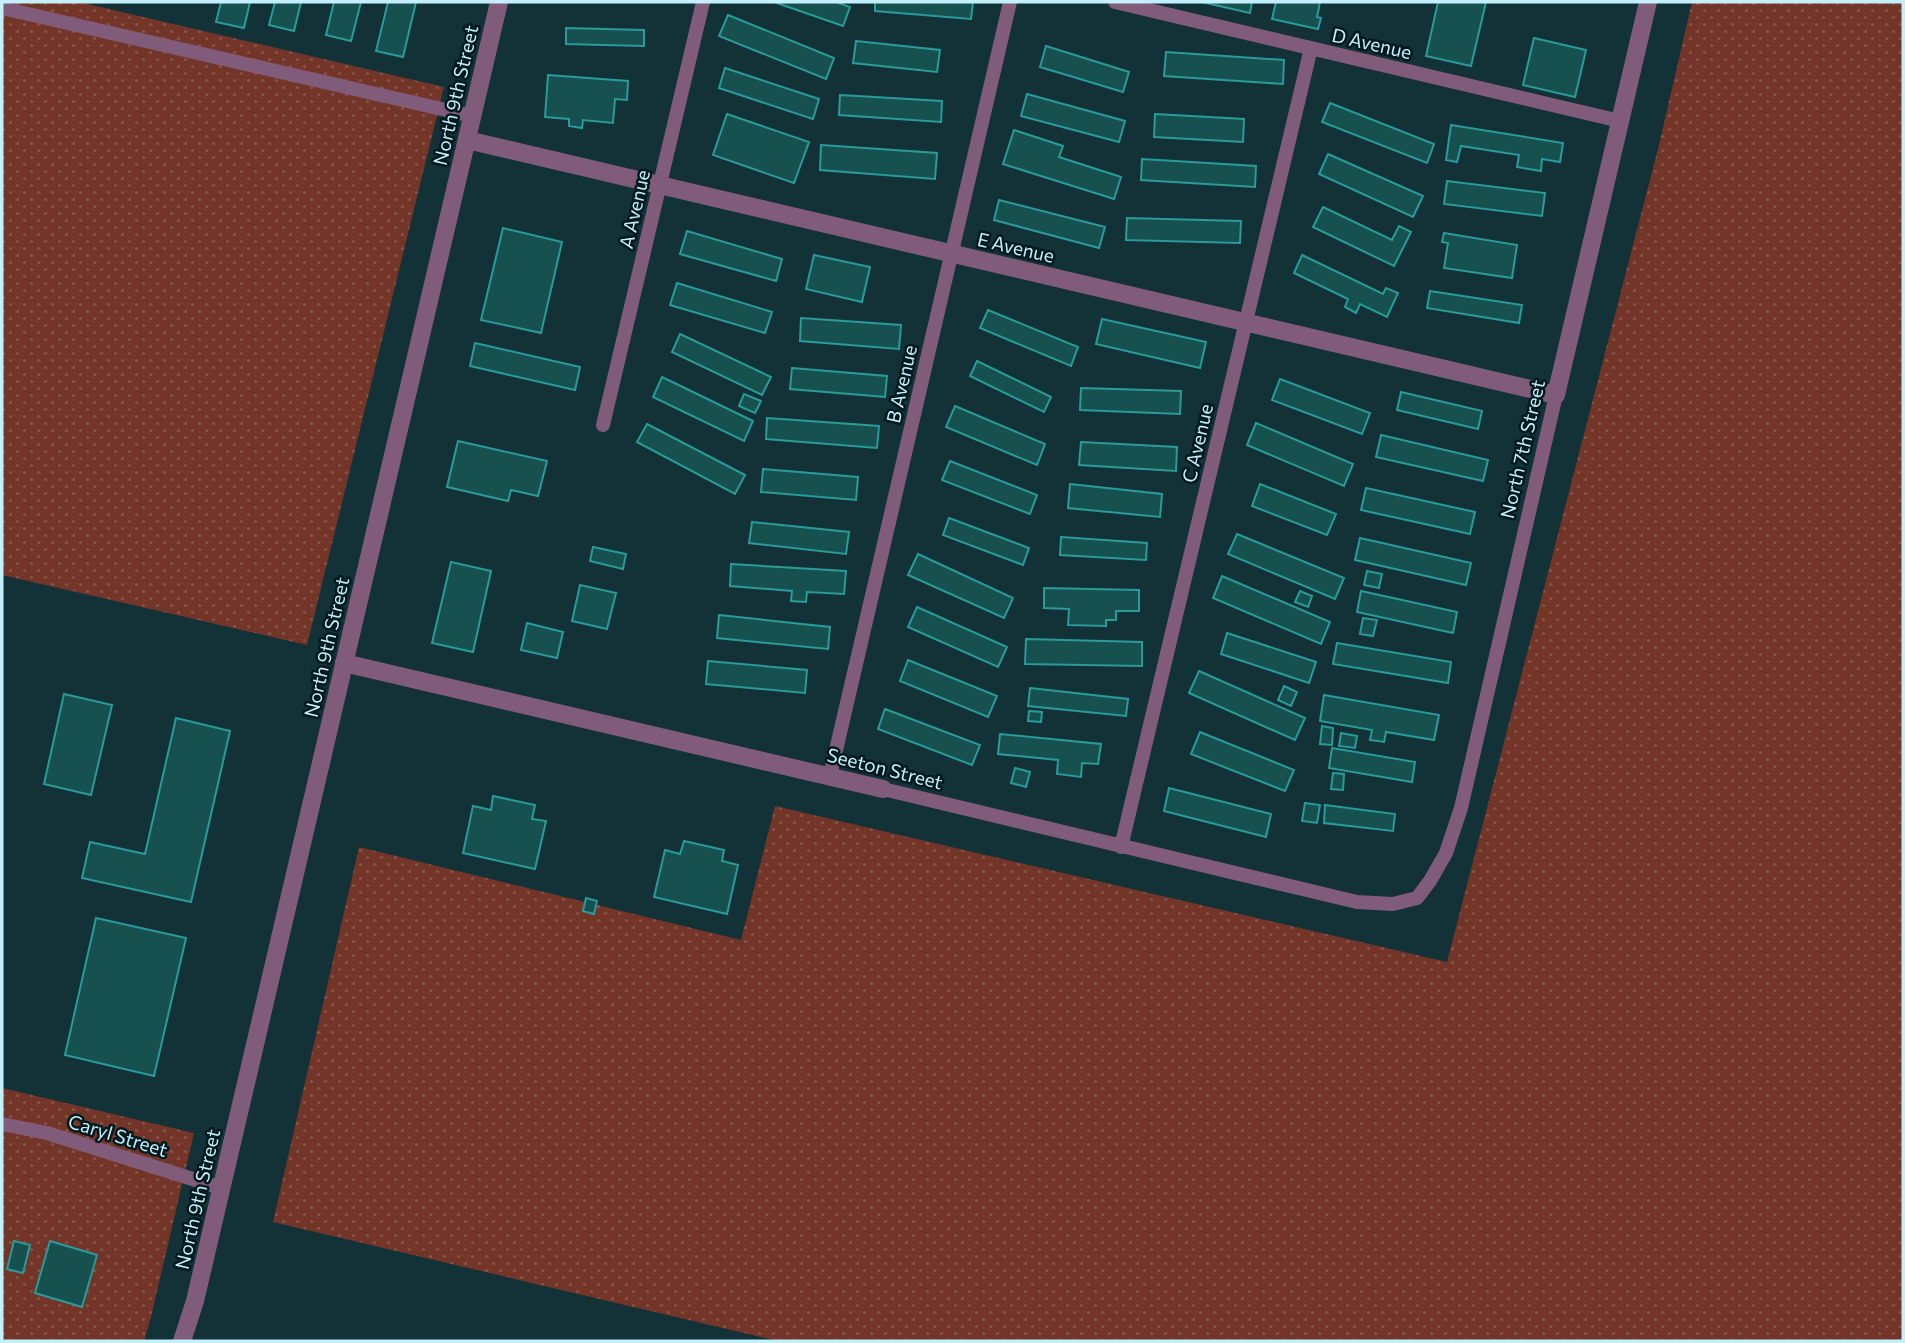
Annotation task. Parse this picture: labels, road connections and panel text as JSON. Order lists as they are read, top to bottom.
{
  "streets": {
    "street": [
      "North 9th Street",
      "E Avenue",
      "North 7th Street",
      "Seeton Street"
    ],
    "lane": [
      "D Avenue",
      "A Avenue",
      "B Avenue",
      "C Avenue",
      "Caryl Street"
    ]
  },
  "crossings": [
    ["D Avenue", "C Avenue"],
    ["D Avenue", "North 7th Street"],
    ["North 9th Street", "E Avenue"],
    ["North 9th Street", "Seeton Street"],
    ["North 9th Street", "Caryl Street"],
    ["A Avenue", "E Avenue"],
    ["E Avenue", "B Avenue"],
    ["E Avenue", "C Avenue"],
    ["E Avenue", "North 7th Street"],
    ["B Avenue", "Seeton Street"],
    ["C Avenue", "Seeton Street"],
    ["North 7th Street", "Seeton Street"]
  ]
}
